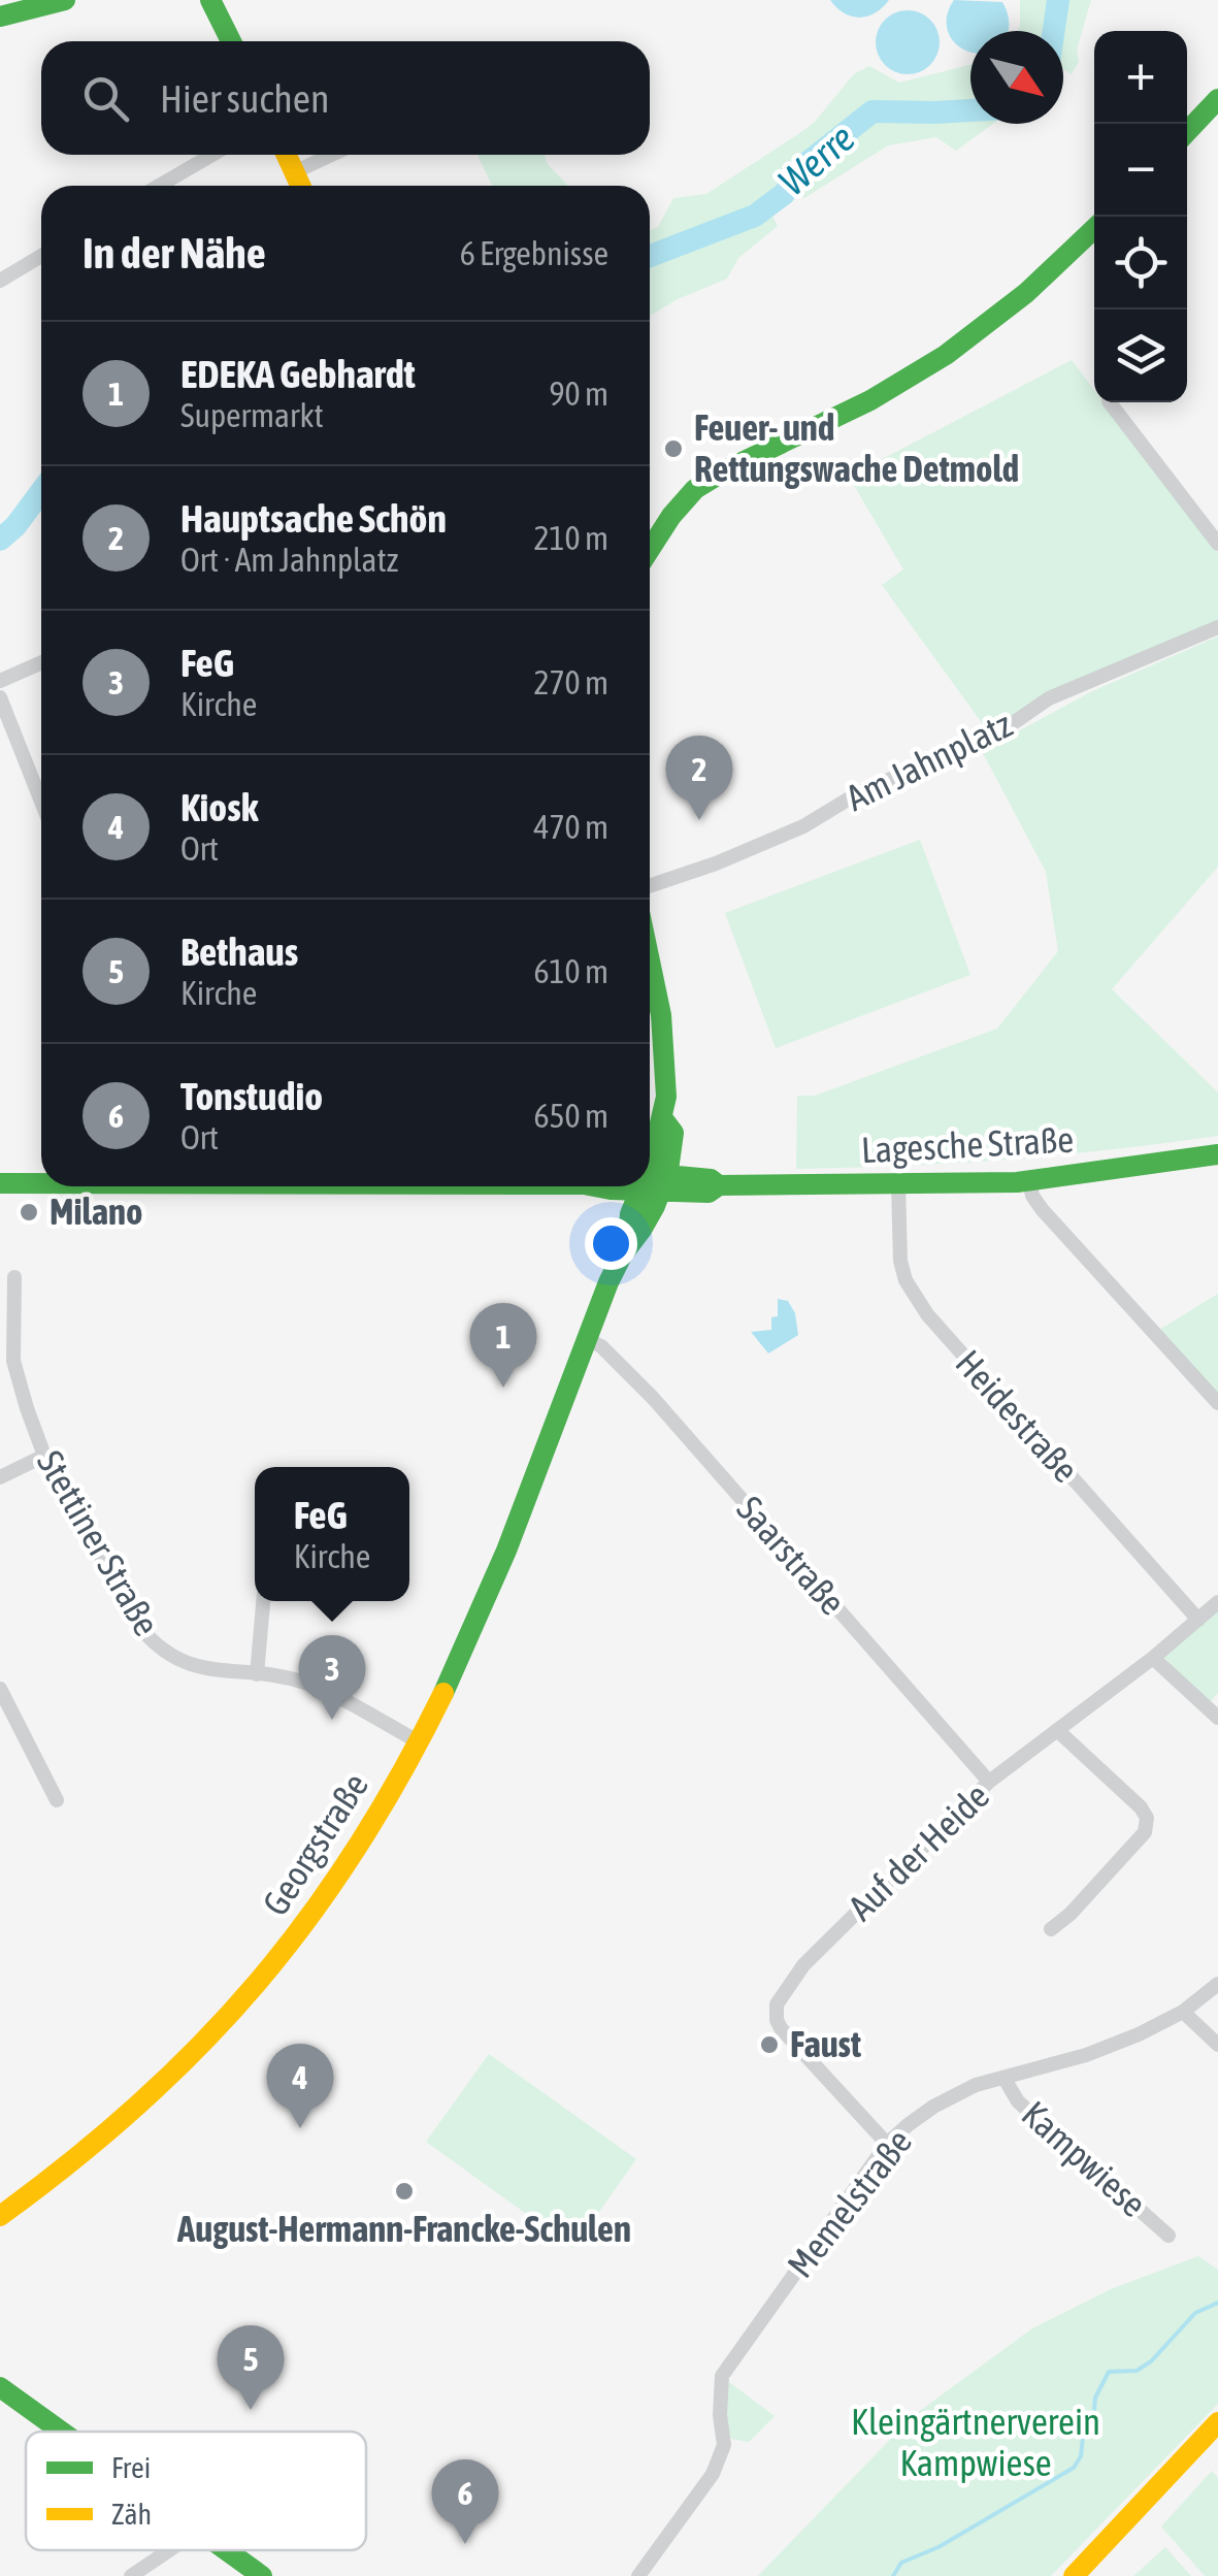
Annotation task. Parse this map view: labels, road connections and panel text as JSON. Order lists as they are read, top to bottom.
{
  "streets": {
    "street": [
      "Am Jahnplatz",
      "Lagesche Straße",
      "Heidestraße",
      "Stettiner Straße",
      "Saarstraße",
      "Georgstraße",
      "Auf der Heide",
      "Kampwiese",
      "Memelstraße"
    ]
  },
  "crossings": [
    ["Lagesche Straße", "Heidestraße"],
    ["Heidestraße", "Auf der Heide"],
    ["Stettiner Straße", "Georgstraße"],
    ["Saarstraße", "Georgstraße"],
    ["Saarstraße", "Auf der Heide"],
    ["Auf der Heide", "Memelstraße"],
    ["Kampwiese", "Memelstraße"]
  ],
  "water": ["Werre"],
  "parks": ["Kleingärtnerverein Kampwiese"],
  "places": [
    "Feuer- und Rettungswache Detmold",
    "Milano",
    "Faust",
    "August-Hermann-Francke-Schulen"
  ],
  "legend": ["Frei", "Zäh"],
  "north": "bottom right",
  "page": {
    "map_buttons": ["+", "−"],
    "search": "Hier suchen",
    "heading": ["In der Nähe", "6 Ergebnisse"],
    "list": [
      {
        "mark": "1",
        "name": "EDEKA Gebhardt",
        "note": "Supermarkt",
        "value": "90 m"
      },
      {
        "mark": "2",
        "name": "Hauptsache Schön",
        "note": "Ort · Am Jahnplatz",
        "value": "210 m"
      },
      {
        "mark": "3",
        "name": "FeG",
        "note": "Kirche",
        "value": "270 m"
      },
      {
        "mark": "4",
        "name": "Kiosk",
        "note": "Ort",
        "value": "470 m"
      },
      {
        "mark": "5",
        "name": "Bethaus",
        "note": "Kirche",
        "value": "610 m"
      },
      {
        "mark": "6",
        "name": "Tonstudio",
        "note": "Ort",
        "value": "650 m"
      }
    ],
    "pins": [
      "2",
      "1",
      "3",
      "4",
      "5",
      "6"
    ],
    "popup": ["FeG", "Kirche"]
  }
}
